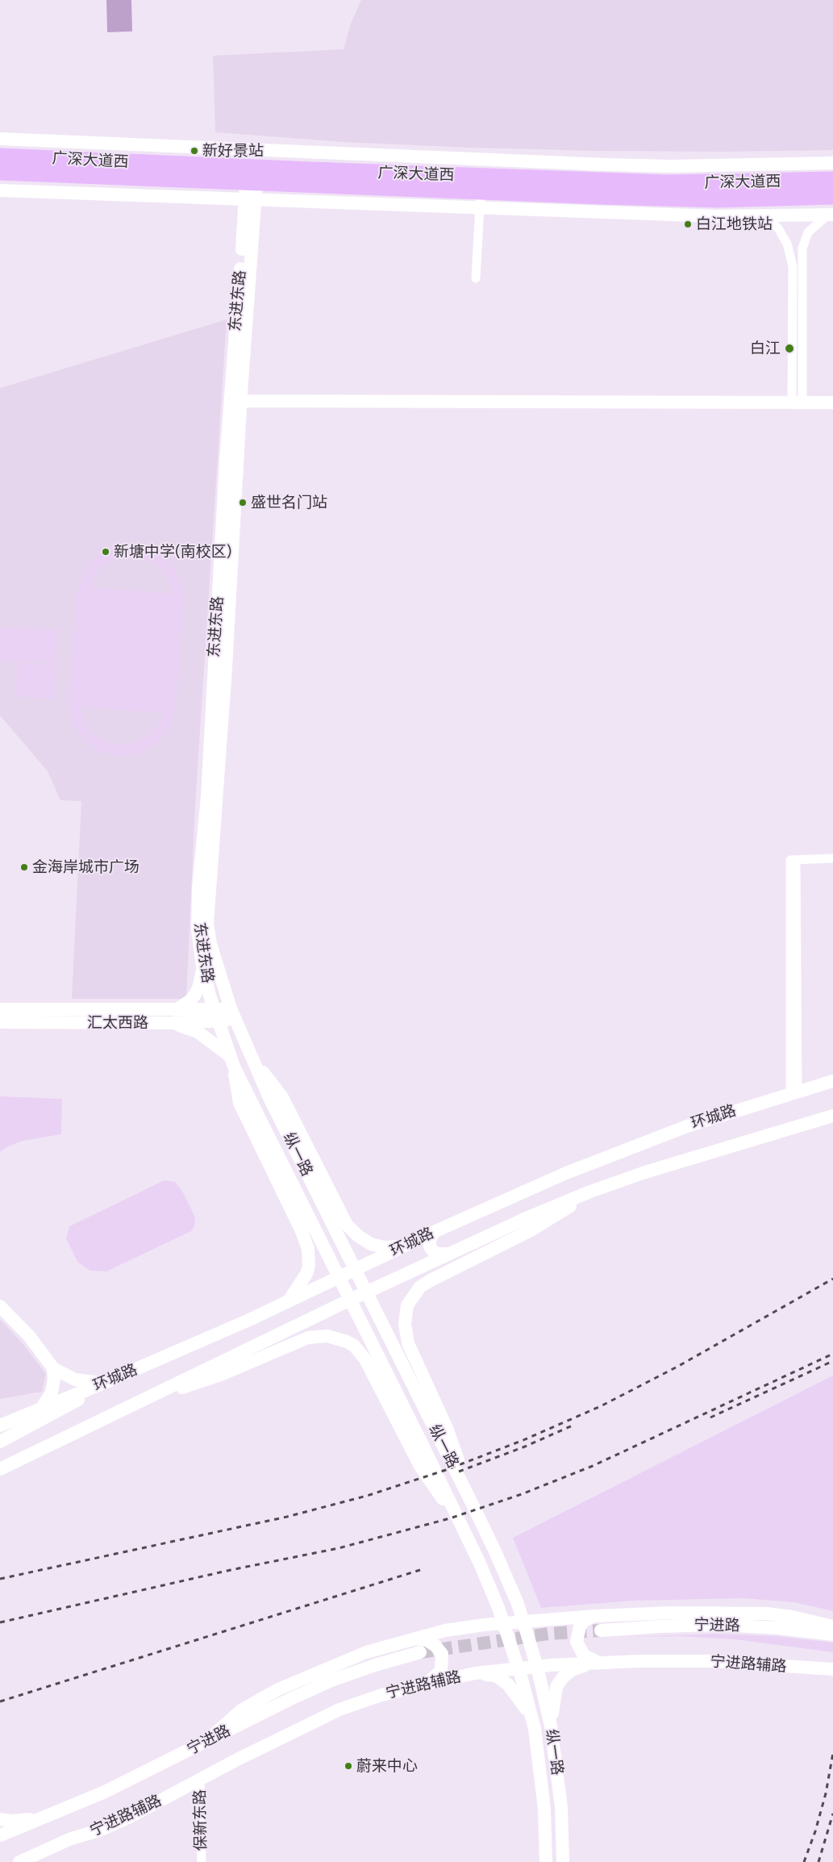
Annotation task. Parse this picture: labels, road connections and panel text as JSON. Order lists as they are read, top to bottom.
{
  "streets": {
    "highway": ["广深大道西"],
    "street": [
      "东进东路",
      "汇太西路",
      "环城路",
      "纵一路",
      "宁进路",
      "宁进路辅路",
      "保新东路"
    ]
  },
  "crossings": [
    ["广深大道西", "东进东路"],
    ["东进东路", "汇太西路"],
    ["东进东路", "纵一路"],
    ["纵一路", "宁进路辅路"],
    ["宁进路辅路", "保新东路"]
  ],
  "places": [
    "新好景站",
    "白江地铁站",
    "白江",
    "盛世名门站",
    "新塘中学(南校区)",
    "金海岸城市广场",
    "蔚来中心"
  ]
}
